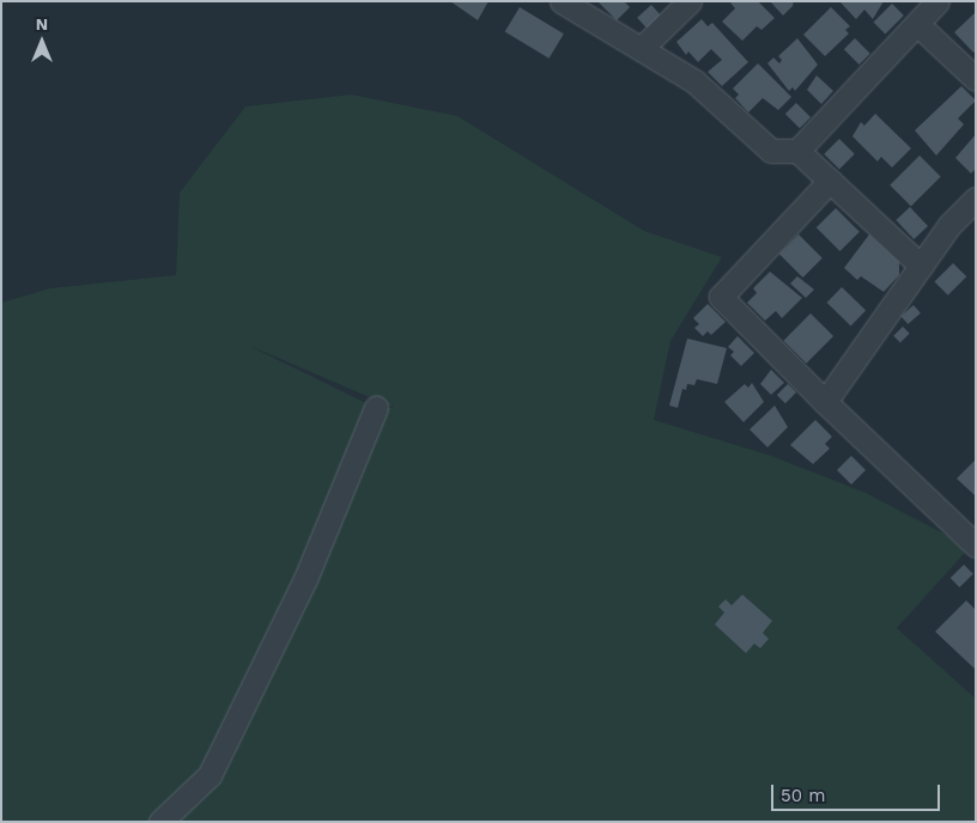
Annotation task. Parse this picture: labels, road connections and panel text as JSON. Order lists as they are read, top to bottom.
{
  "scale_bar": "50 m",
  "north": "top"
}
